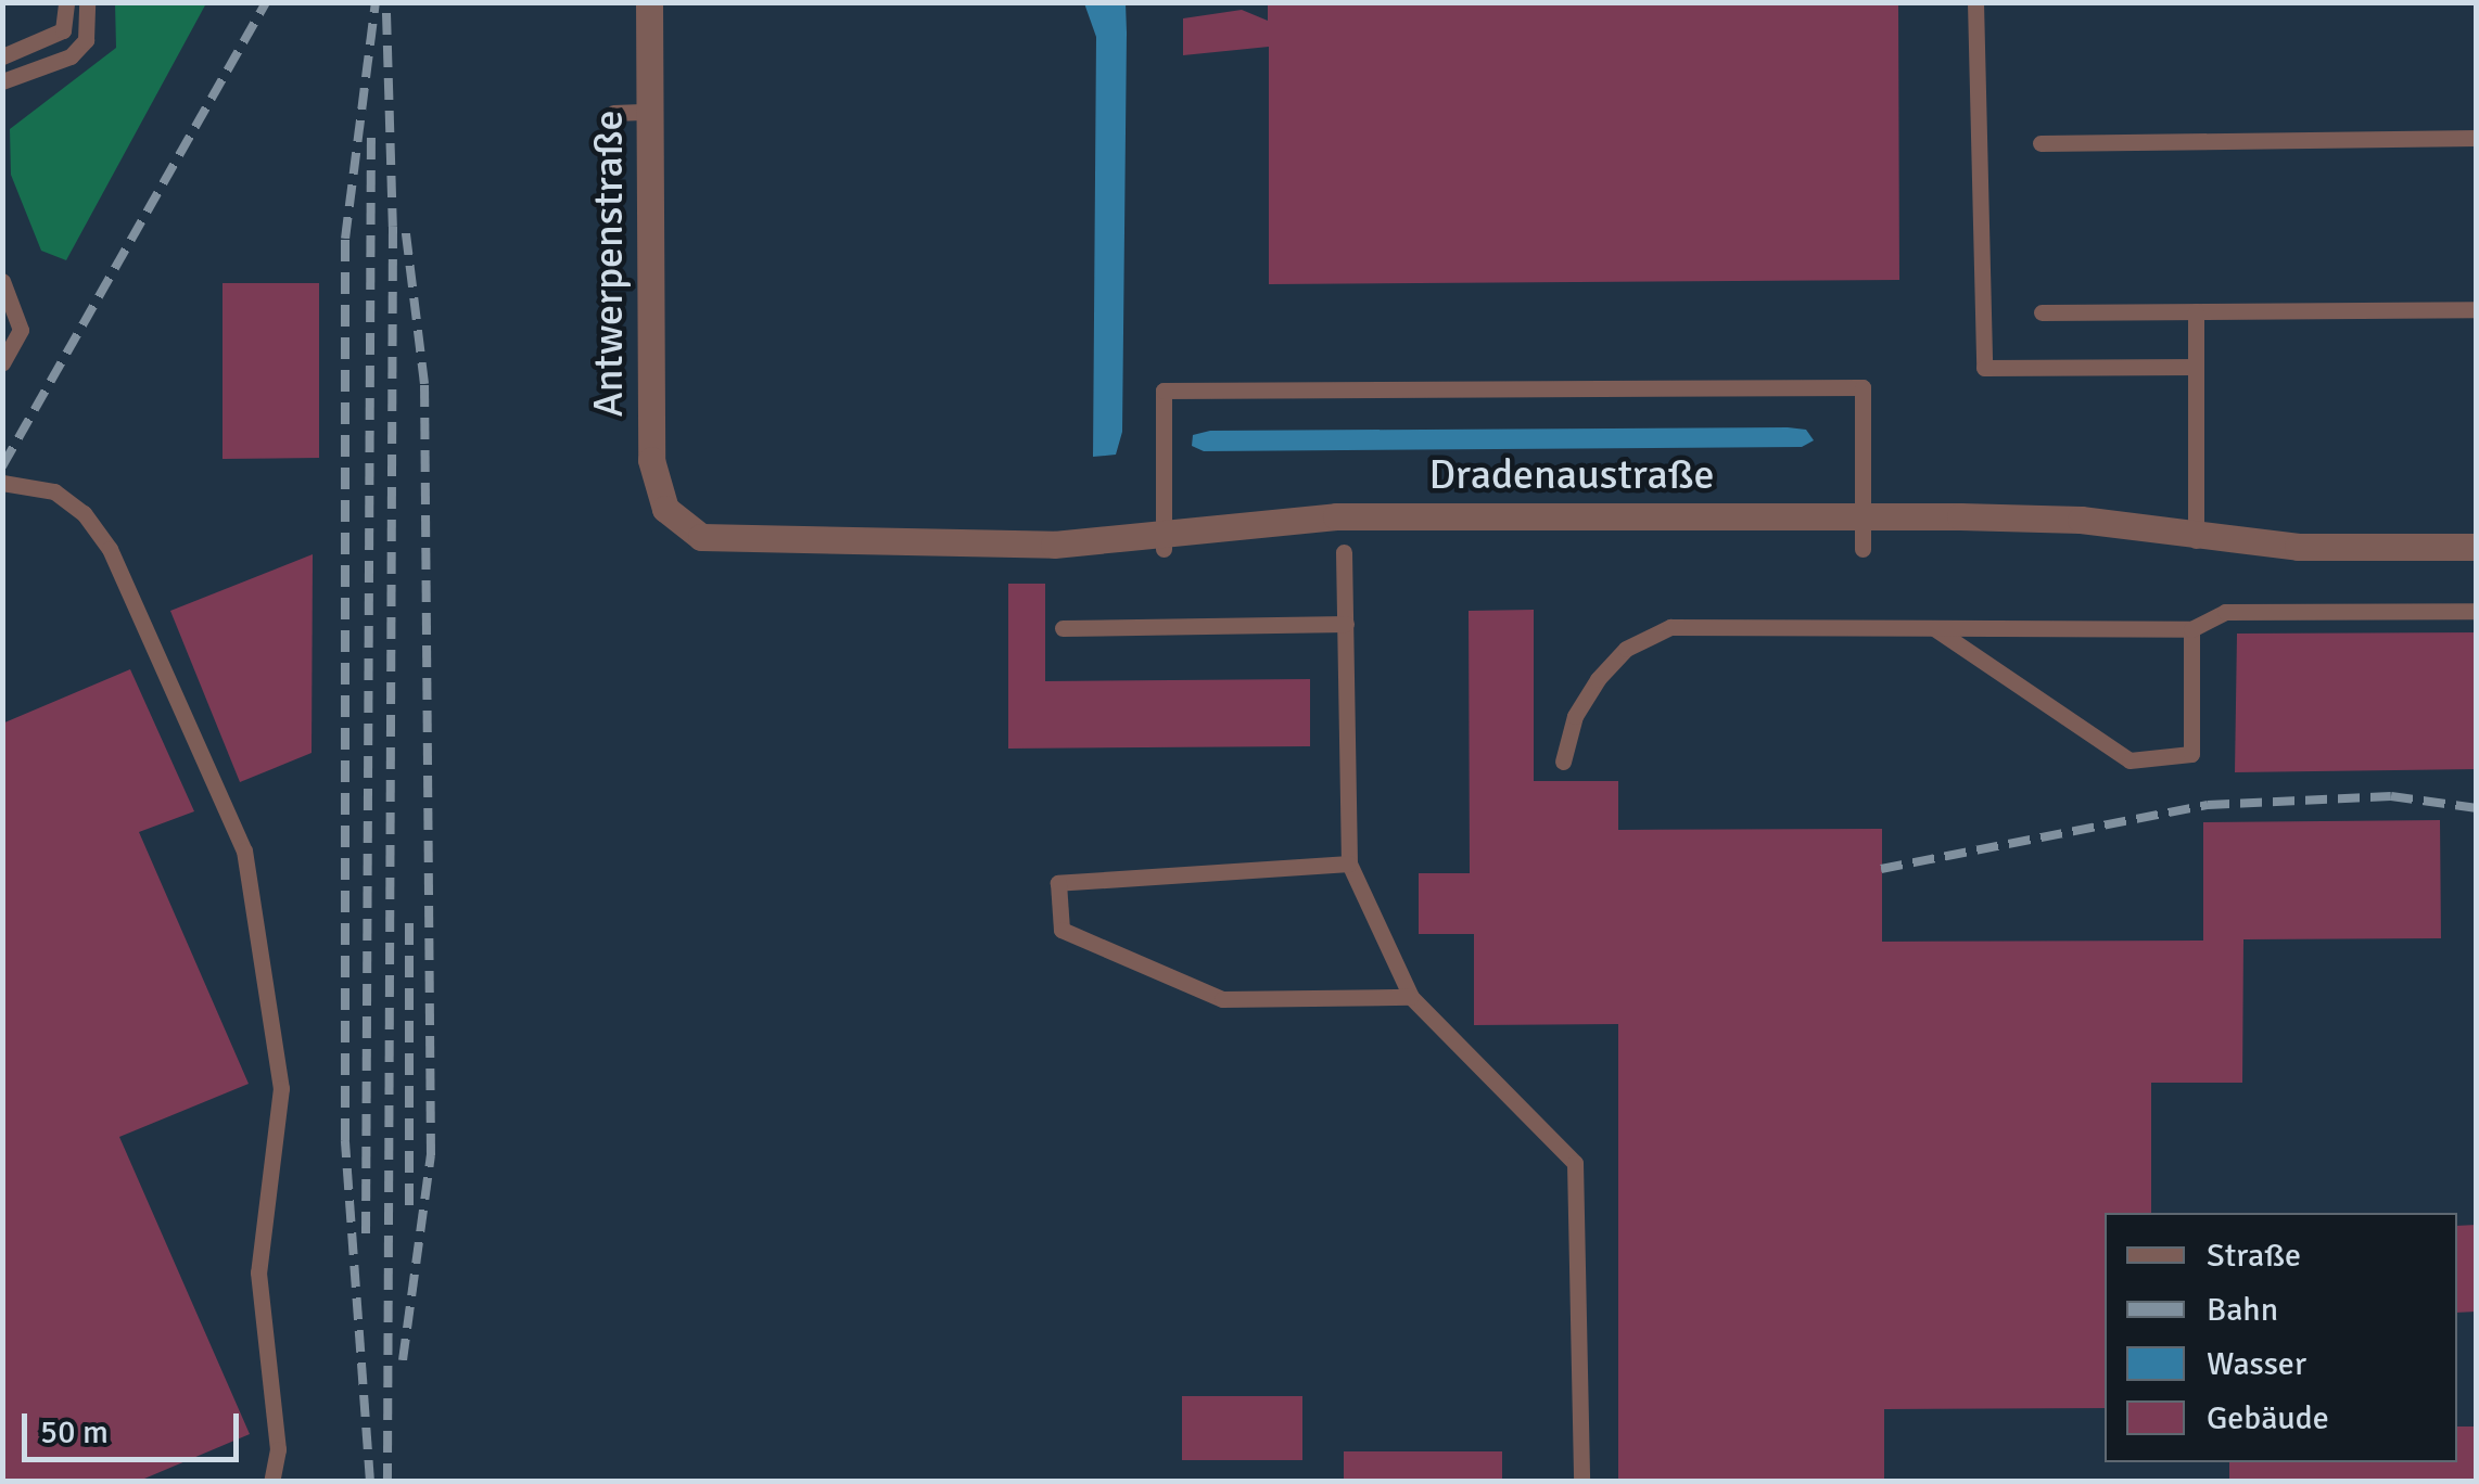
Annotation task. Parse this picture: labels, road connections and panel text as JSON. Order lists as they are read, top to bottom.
{
  "streets": {
    "street": ["Antwerpenstraße", "Dradenaustraße"]
  },
  "crossings": [
    ["Antwerpenstraße", "Dradenaustraße"]
  ],
  "legend": [
    "Straße",
    "Bahn",
    "Wasser",
    "Gebäude"
  ],
  "scale_bar": "50 m"
}
